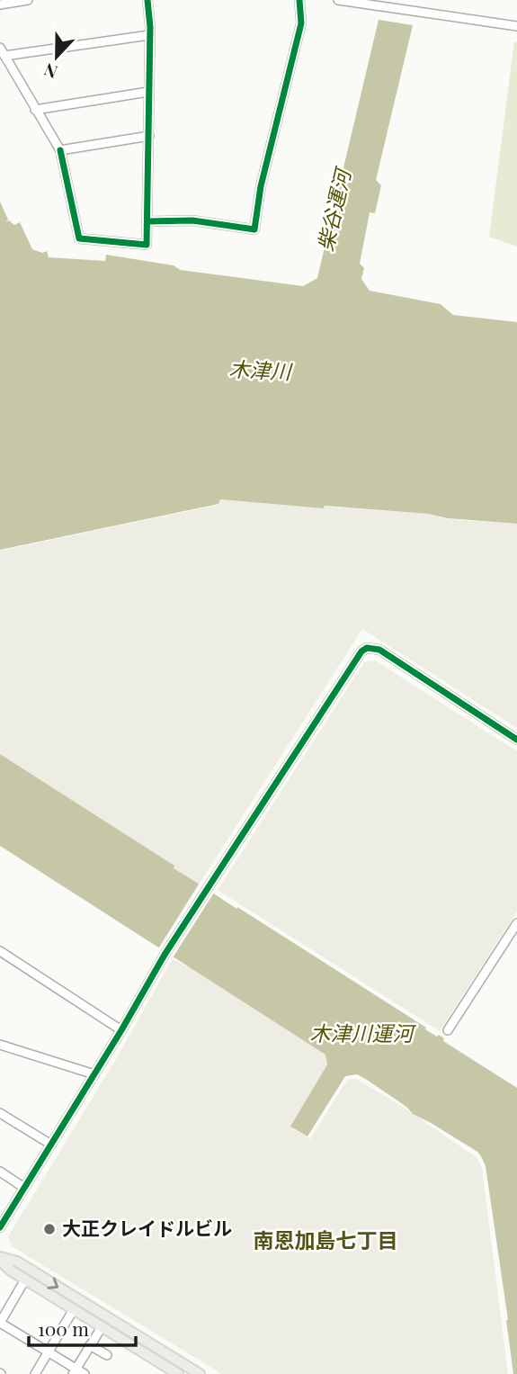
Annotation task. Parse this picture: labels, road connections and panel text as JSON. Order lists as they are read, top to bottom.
{
  "districts": ["南恩加島七丁目"],
  "water": ["柴谷運河", "木津川", "木津川運河"],
  "places": ["大正クレイドルビル"],
  "scale_bar": "100 m",
  "north": "bottom"
}
